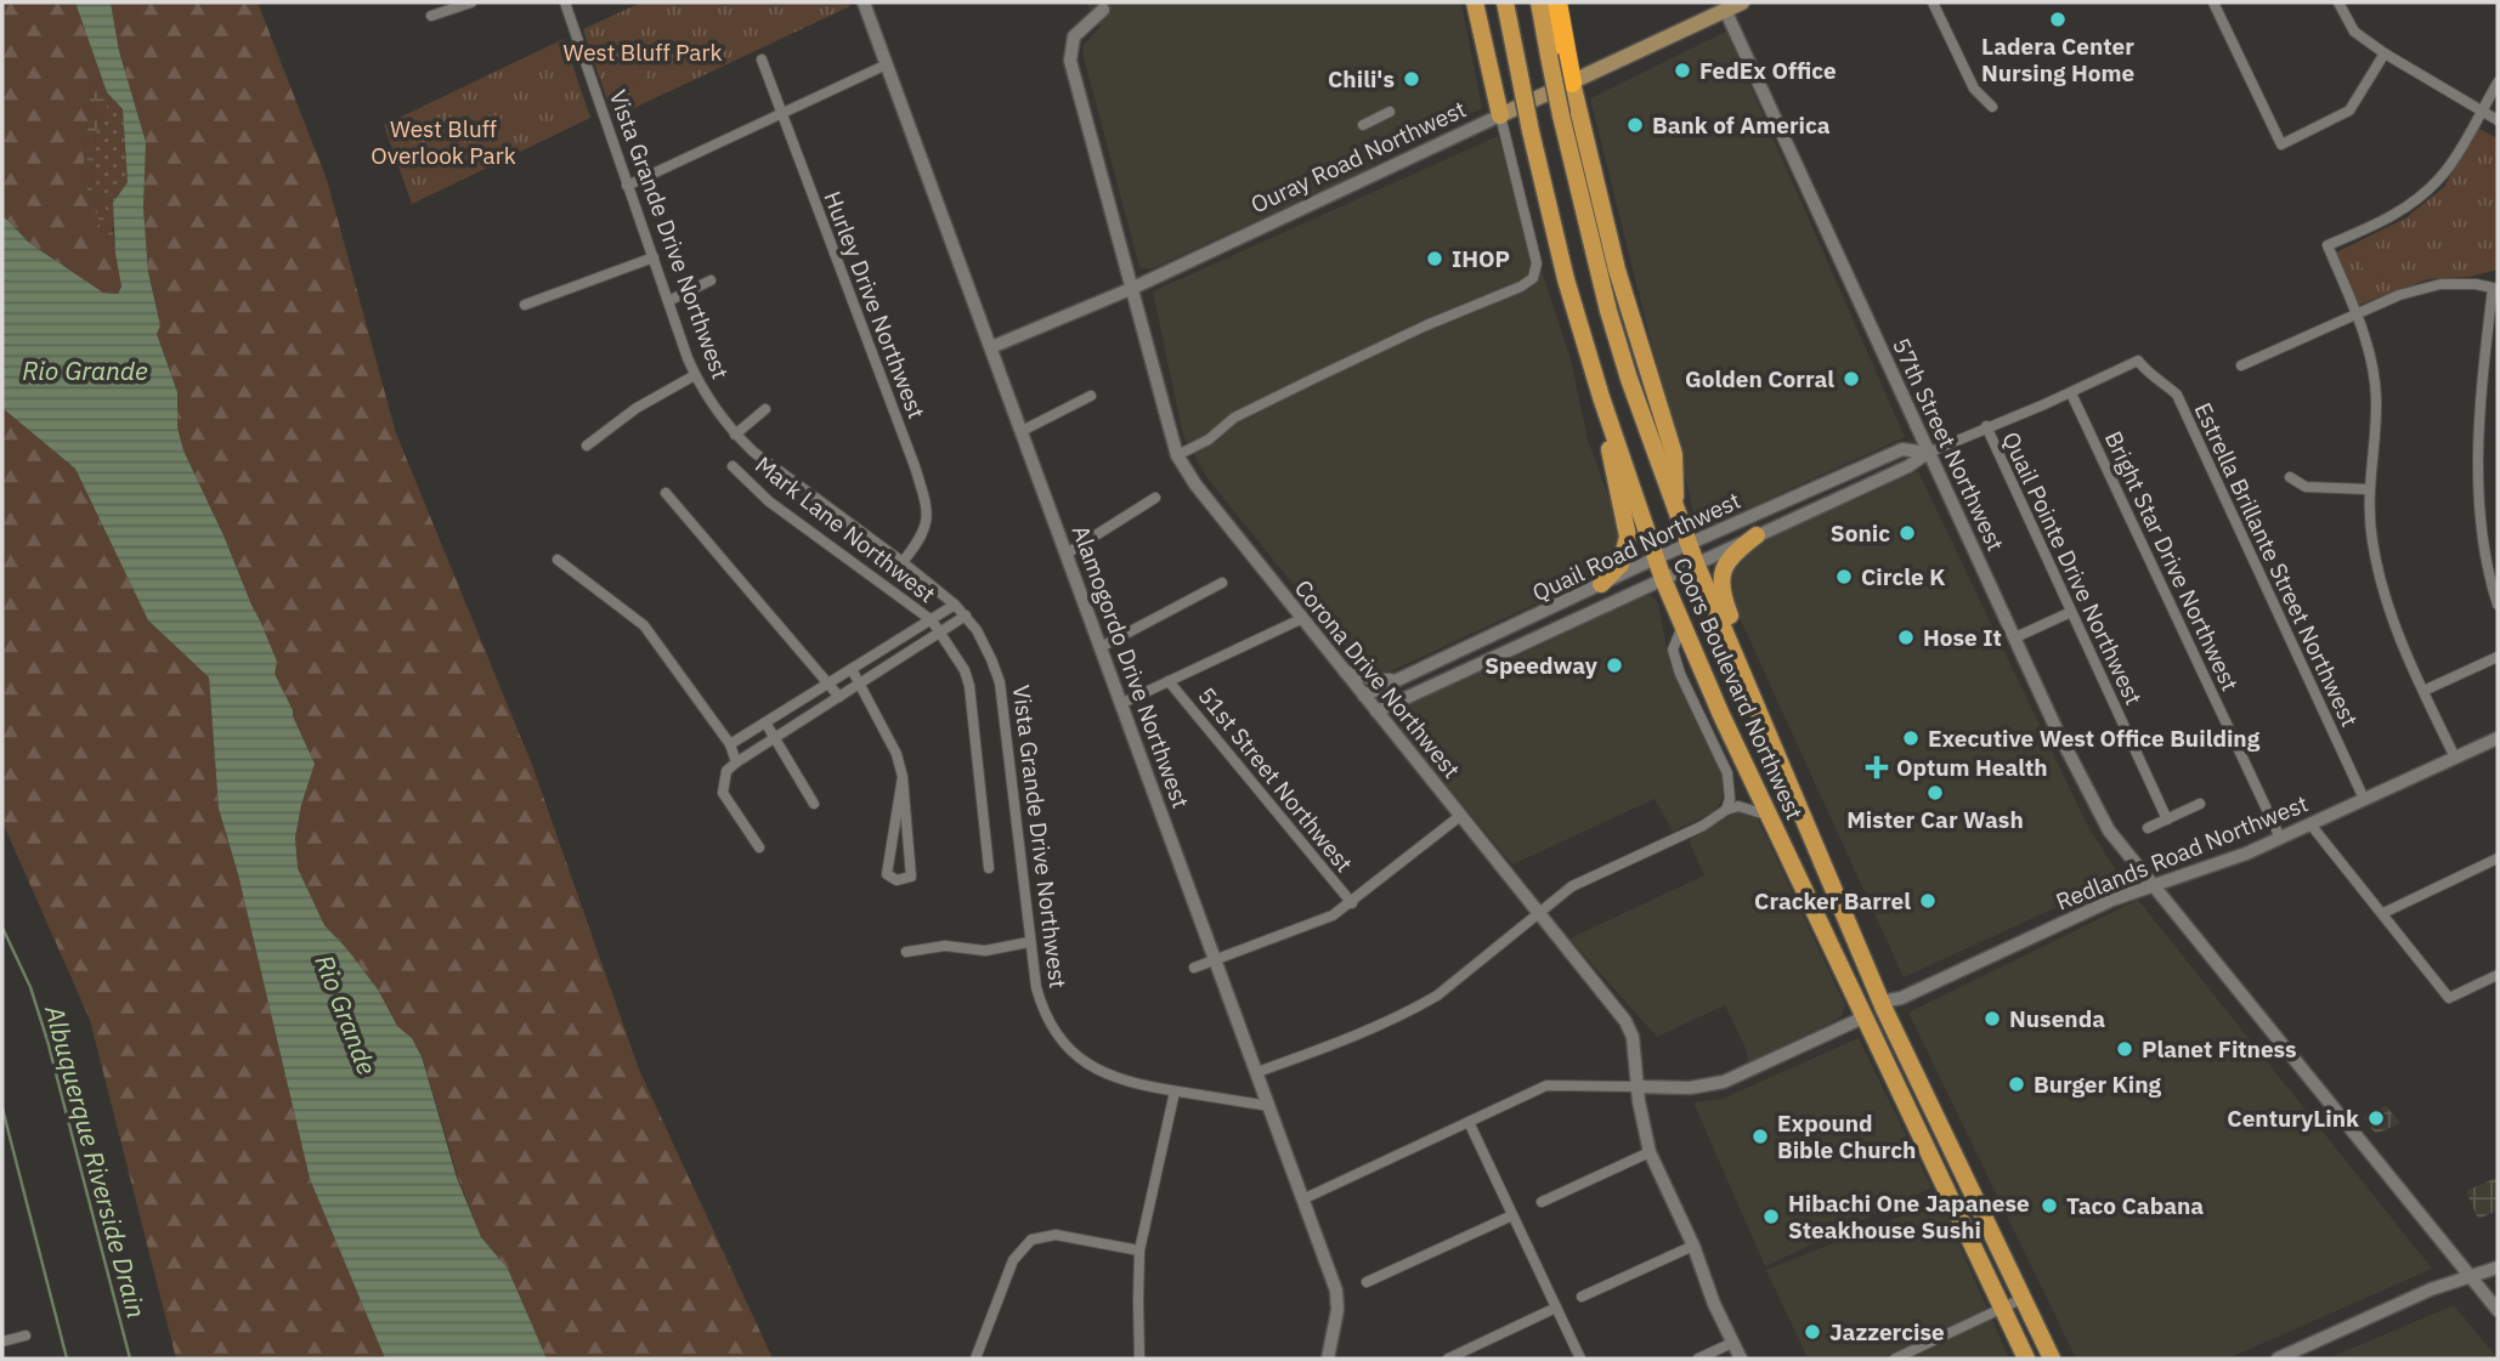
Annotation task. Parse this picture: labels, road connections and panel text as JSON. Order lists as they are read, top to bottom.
{
  "streets": {
    "main road": ["Ouray Road Northwest", "Coors Boulevard Northwest"],
    "street": [
      "Vista Grande Drive Northwest",
      "Hurley Drive Northwest",
      "57th Street Northwest",
      "Mark Lane Northwest",
      "Quail Road Northwest",
      "Bright Star Drive Northwest",
      "Estrella Brillante Street Northwest",
      "Quail Pointe Drive Northwest",
      "Alamogordo Drive Northwest",
      "Corona Drive Northwest",
      "51st Street Northwest",
      "Redlands Road Northwest"
    ]
  },
  "crossings": [
    ["Ouray Road Northwest", "57th Street Northwest"],
    ["Ouray Road Northwest", "Alamogordo Drive Northwest"],
    ["Ouray Road Northwest", "Corona Drive Northwest"],
    ["Vista Grande Drive Northwest", "Hurley Drive Northwest"],
    ["Vista Grande Drive Northwest", "Alamogordo Drive Northwest"],
    ["57th Street Northwest", "Quail Road Northwest"],
    ["57th Street Northwest", "Redlands Road Northwest"],
    ["Quail Road Northwest", "Bright Star Drive Northwest"],
    ["Quail Road Northwest", "Estrella Brillante Street Northwest"],
    ["Quail Road Northwest", "Quail Pointe Drive Northwest"],
    ["Quail Road Northwest", "Corona Drive Northwest"],
    ["Quail Road Northwest", "Coors Boulevard Northwest"],
    ["Bright Star Drive Northwest", "Redlands Road Northwest"],
    ["Estrella Brillante Street Northwest", "Redlands Road Northwest"],
    ["Coors Boulevard Northwest", "Redlands Road Northwest"]
  ],
  "water": ["Rio Grande", "Albuquerque Riverside Drain"],
  "parks": ["West Bluff Park", "West Bluff Overlook Park"],
  "places": {
    "other": [
      "Ladera Center Nursing Home",
      "FedEx Office",
      "Chili's",
      "Bank of America",
      "IHOP",
      "Golden Corral",
      "Sonic",
      "Circle K",
      "Hose It",
      "Speedway",
      "Executive West Office Building",
      "Mister Car Wash",
      "Cracker Barrel",
      "Nusenda",
      "Planet Fitness",
      "Burger King",
      "CenturyLink",
      "Expound Bible Church",
      "Taco Cabana",
      "Hibachi One Japanese Steakhouse Sushi",
      "Jazzercise"
    ],
    "health": ["Optum Health"]
  }
}
